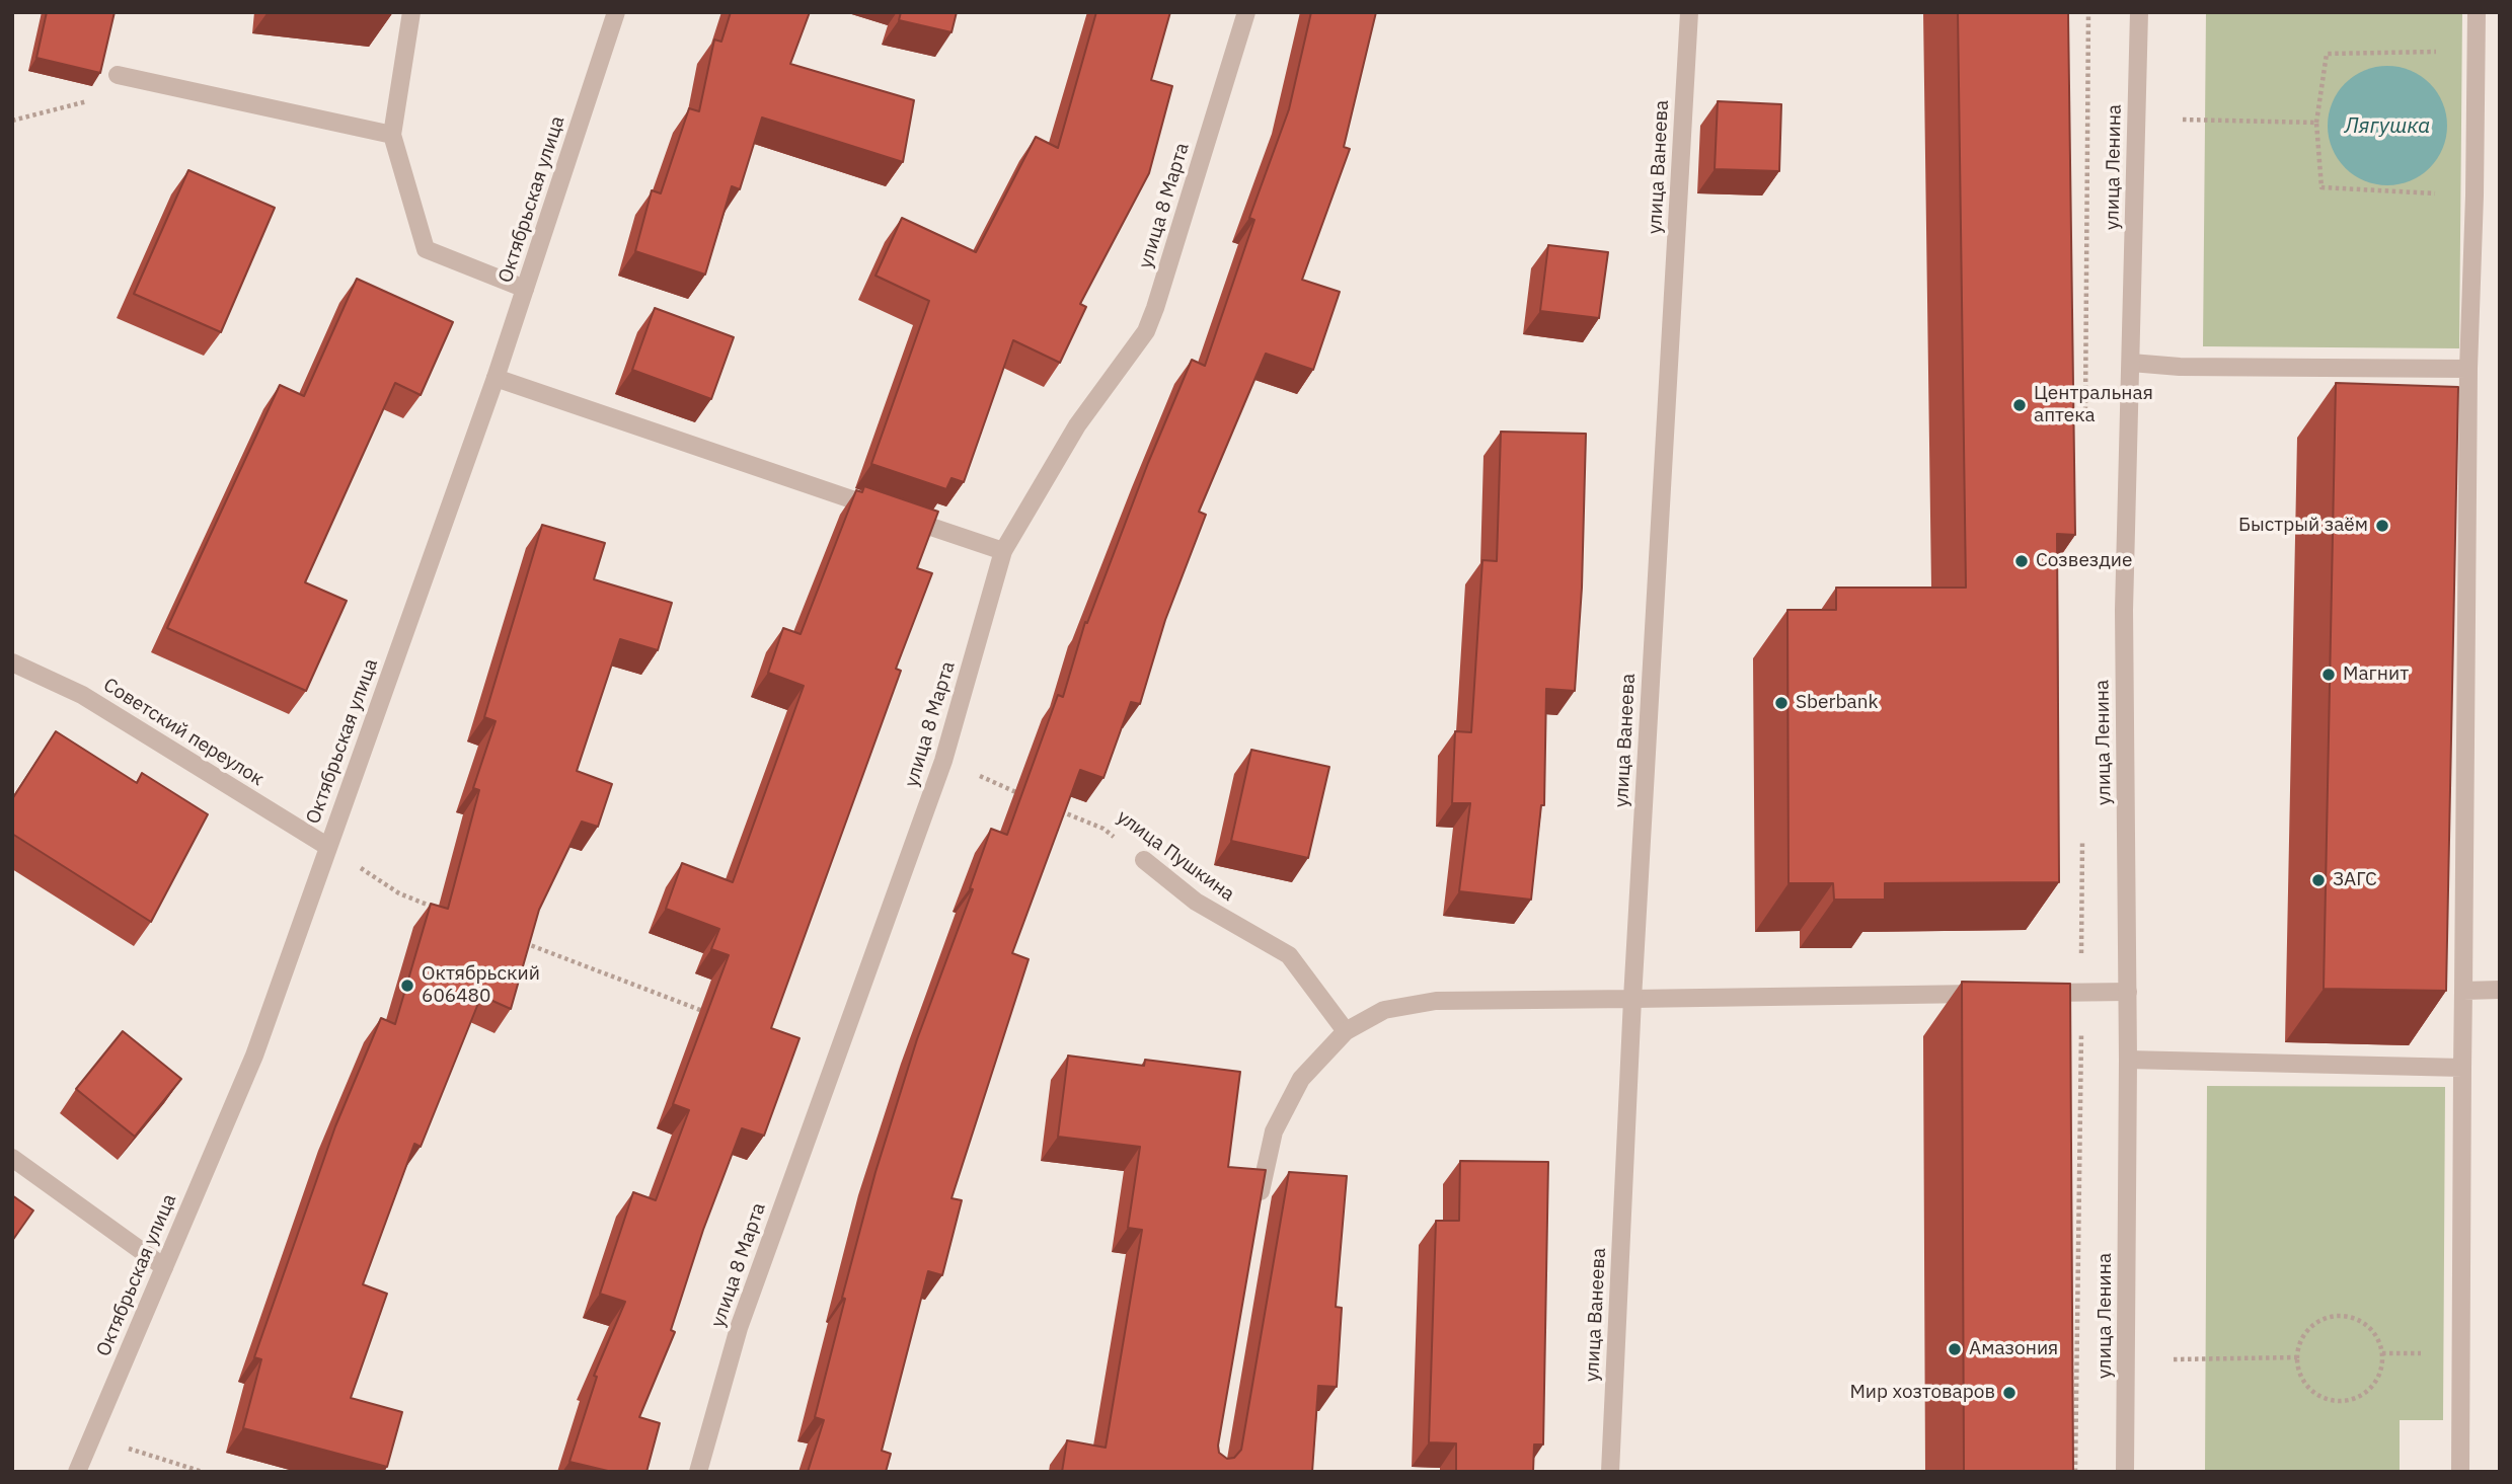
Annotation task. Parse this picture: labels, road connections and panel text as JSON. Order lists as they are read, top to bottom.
{
  "streets": {
    "street": [
      "улица Ванеева",
      "улица Ленина",
      "Октябрьская улица",
      "улица 8 Марта",
      "Советский переулок",
      "улица Пушкина"
    ]
  },
  "crossings": [
    ["Октябрьская улица", "Советский переулок"]
  ],
  "water": ["Лягушка"],
  "places": [
    "Центральная аптека",
    "Быстрый заём",
    "Созвездие",
    "Магнит",
    "Sberbank",
    "ЗАГС",
    "Октябрьский 606480",
    "Амазония",
    "Мир хозтоваров"
  ]
}
